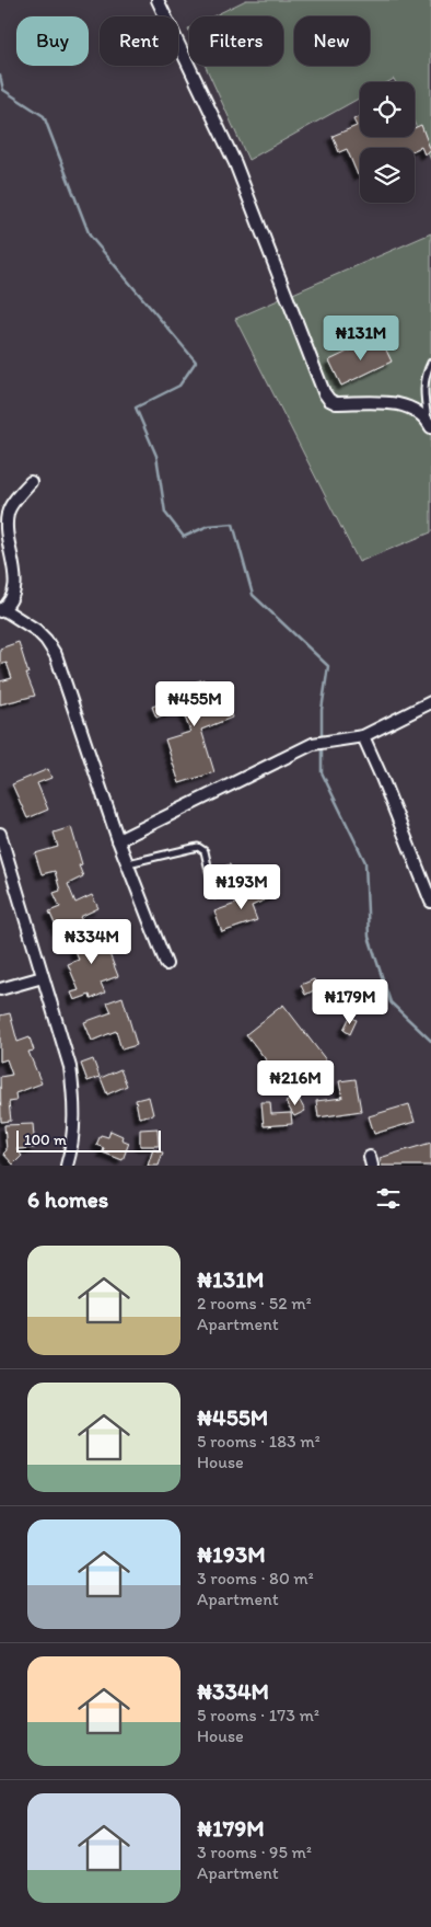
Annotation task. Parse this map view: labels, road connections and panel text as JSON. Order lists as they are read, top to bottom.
{
  "scale_bar": "100 m",
  "page": {
    "chip": [
      "Buy",
      "Rent",
      "Filters",
      "New"
    ],
    "price": [
      "₦131M",
      "₦455M",
      "₦193M",
      "₦334M",
      "₦179M",
      "₦216M"
    ],
    "scale": "100 m",
    "heading": "6 homes",
    "list": [
      {
        "name": "₦131M",
        "note": "2 rooms · 52 m² · Apartment"
      },
      {
        "name": "₦455M",
        "note": "5 rooms · 183 m² · House"
      },
      {
        "name": "₦193M",
        "note": "3 rooms · 80 m² · Apartment"
      },
      {
        "name": "₦334M",
        "note": "5 rooms · 173 m² · House"
      },
      {
        "name": "₦179M",
        "note": "3 rooms · 95 m² · Apartment"
      }
    ]
  }
}
